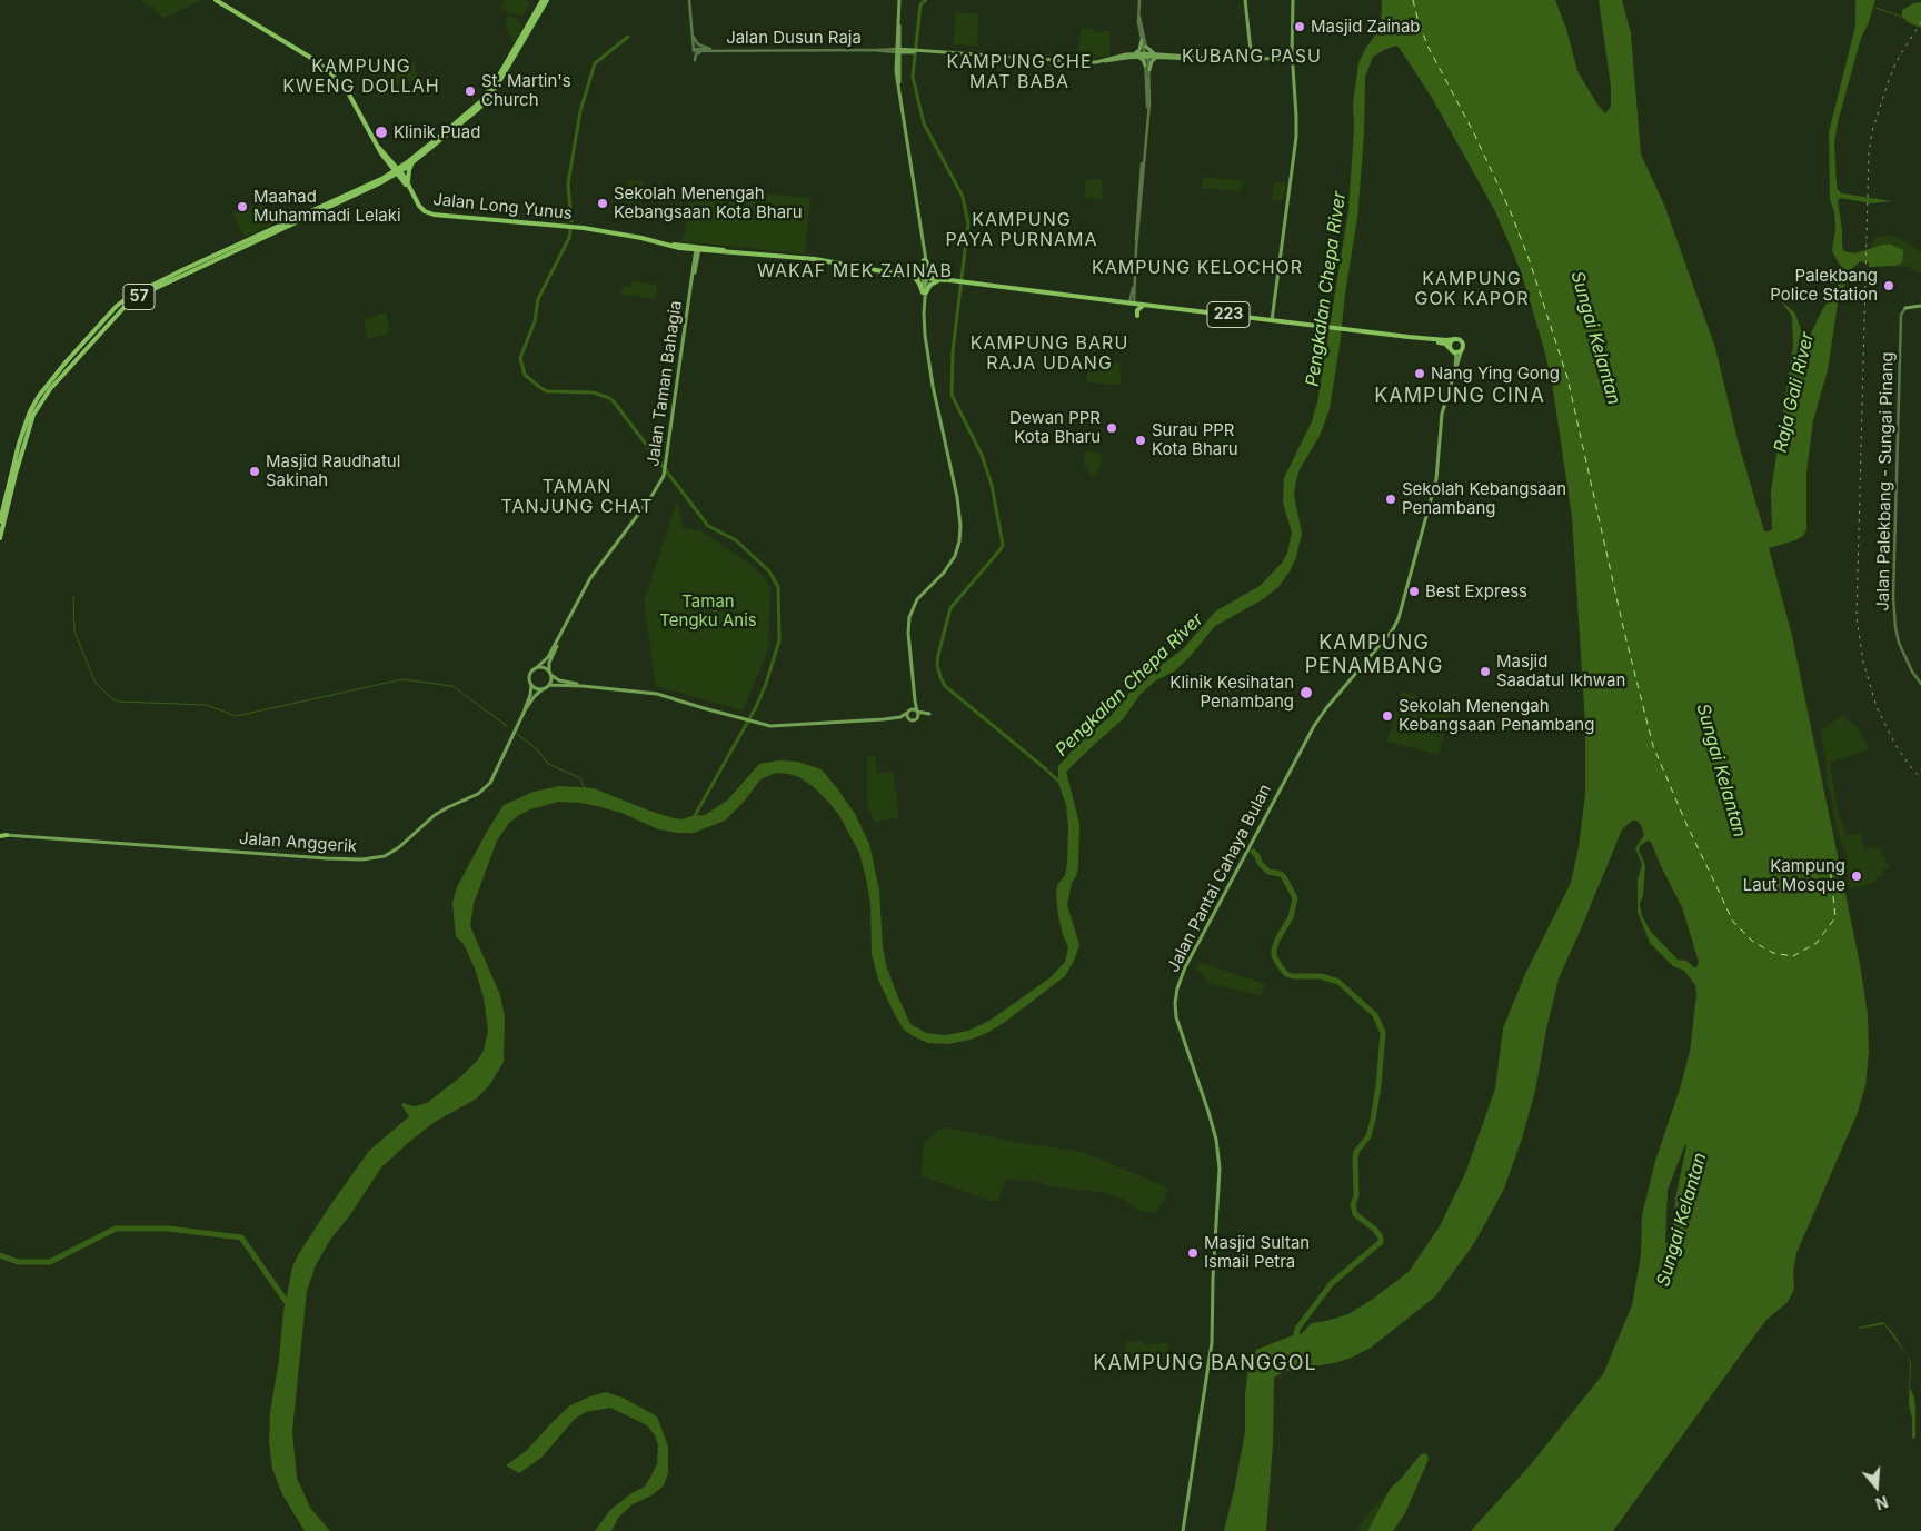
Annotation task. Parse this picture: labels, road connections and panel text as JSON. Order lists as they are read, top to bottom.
{
  "streets": {
    "main road": [
      "Jalan Long Yunus",
      "57",
      "223",
      "Jalan Taman Bahagia",
      "Jalan Anggerik",
      "Jalan Pantai Cahaya Bulan"
    ],
    "street": ["Jalan Dusun Raja", "Jalan Palekbang - Sungai Pinang"]
  },
  "crossings": [
    ["Jalan Long Yunus", "57"],
    ["Jalan Long Yunus", "223"],
    ["Jalan Long Yunus", "Jalan Taman Bahagia"],
    ["223", "Jalan Pantai Cahaya Bulan"]
  ],
  "districts": [
    "KUBANG PASU",
    "KAMPUNG CHE MAT BABA",
    "KAMPUNG KWENG DOLLAH",
    "KAMPUNG PAYA PURNAMA",
    "KAMPUNG KELOCHOR",
    "WAKAF MEK ZAINAB",
    "KAMPUNG GOK KAPOR",
    "KAMPUNG BARU RAJA UDANG",
    "KAMPUNG CINA",
    "TAMAN TANJUNG CHAT",
    "KAMPUNG PENAMBANG",
    "KAMPUNG BANGGOL"
  ],
  "water": ["Pengkalan Chepa River", "Sungai Kelantan", "Raja Gali River"],
  "parks": ["Taman Tengku Anis"],
  "places": [
    "Masjid Zainab",
    "St. Martin's Church",
    "Klinik Puad",
    "Sekolah Menengah Kebangsaan Kota Bharu",
    "Maahad Muhammadi Lelaki",
    "Palekbang Police Station",
    "Nang Ying Gong",
    "Dewan PPR Kota Bharu",
    "Surau PPR Kota Bharu",
    "Masjid Raudhatul Sakinah",
    "Sekolah Kebangsaan Penambang",
    "Best Express",
    "Masjid Saadatul Ikhwan",
    "Klinik Kesihatan Penambang",
    "Sekolah Menengah Kebangsaan Penambang",
    "Kampung Laut Mosque",
    "Masjid Sultan Ismail Petra"
  ],
  "north": "bottom"
}
